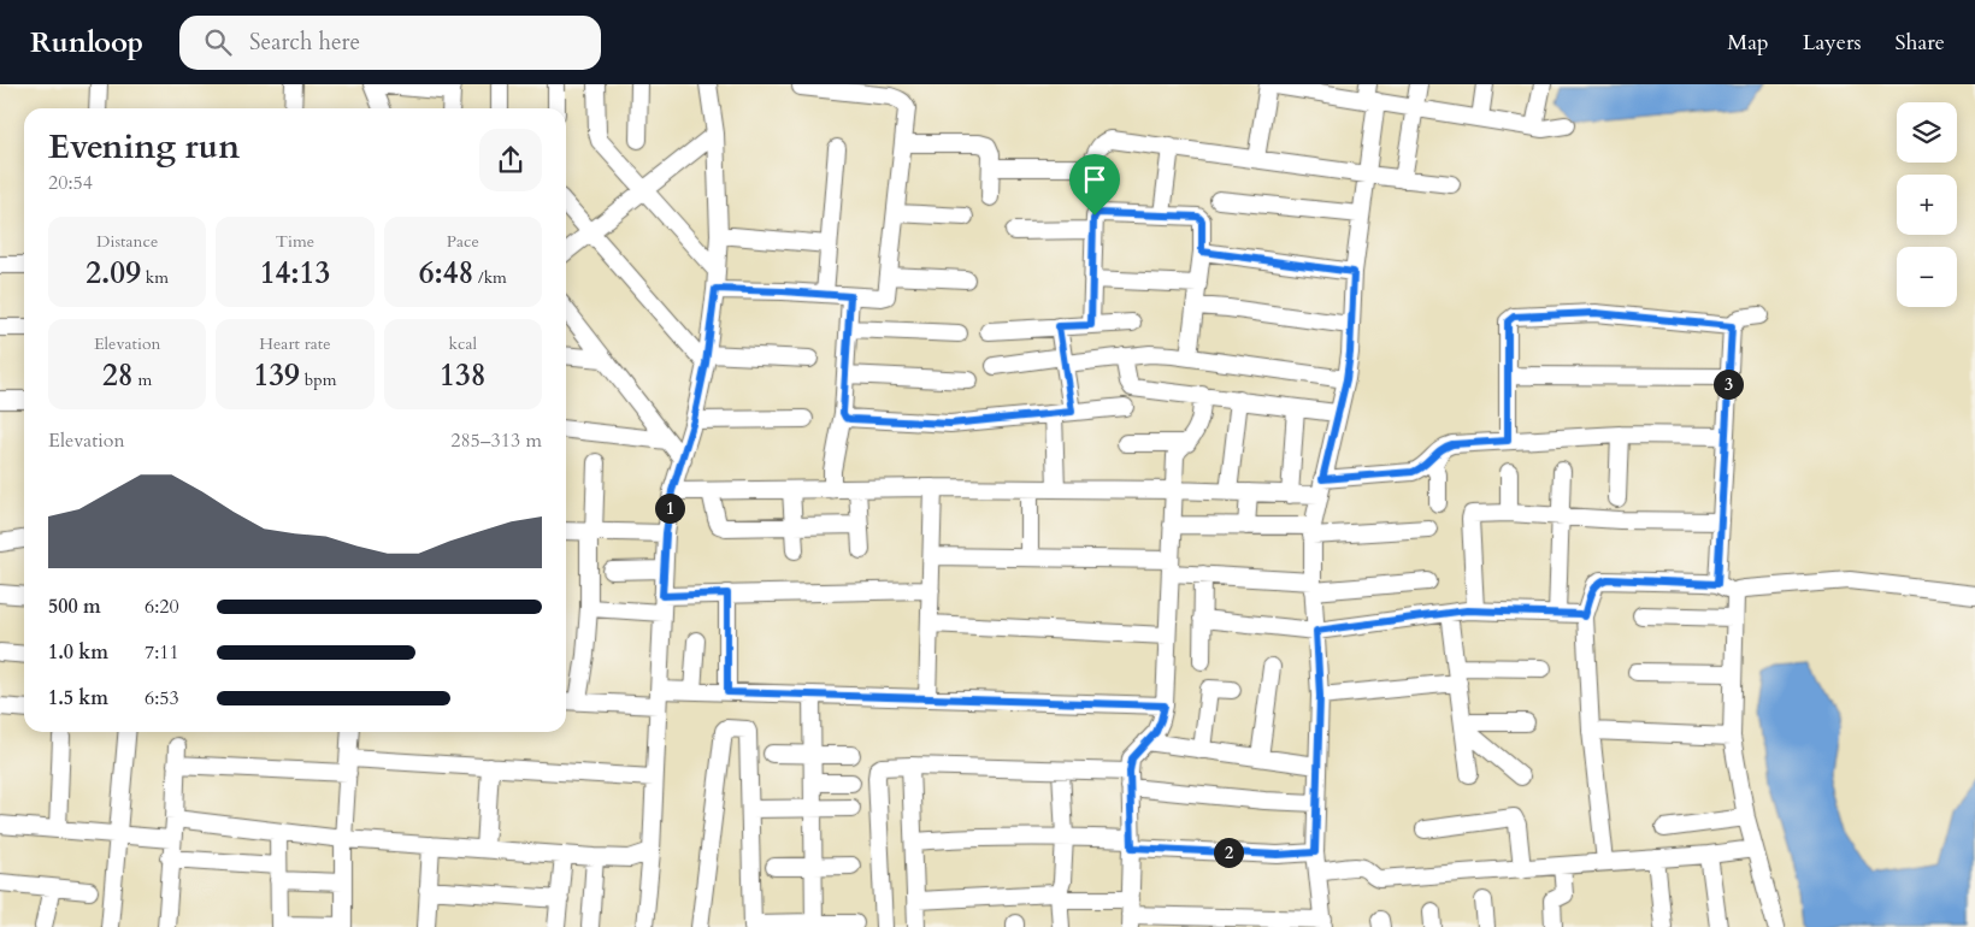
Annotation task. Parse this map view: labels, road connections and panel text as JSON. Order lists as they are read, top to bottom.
{
  "page": {
    "header": "Runloop",
    "search": "Search here",
    "nav": ["Map", "Layers", "Share"],
    "map_buttons": ["+", "−"],
    "heading": ["Evening run", "20:54"],
    "stats": [
      ["Distance", "2.09 km"],
      ["Time", "14:13"],
      ["Pace", "6:48 /km"],
      ["Elevation", "28 m"],
      ["Heart rate", "139 bpm"],
      ["kcal", "138"]
    ],
    "pins": ["3", "1", "2"],
    "chart": ["Elevation", "285–313 m"],
    "list": [
      {
        "name": "500 m",
        "note": "6:20"
      },
      {
        "name": "1.0 km",
        "note": "7:11"
      },
      {
        "name": "1.5 km",
        "note": "6:53"
      }
    ]
  }
}
